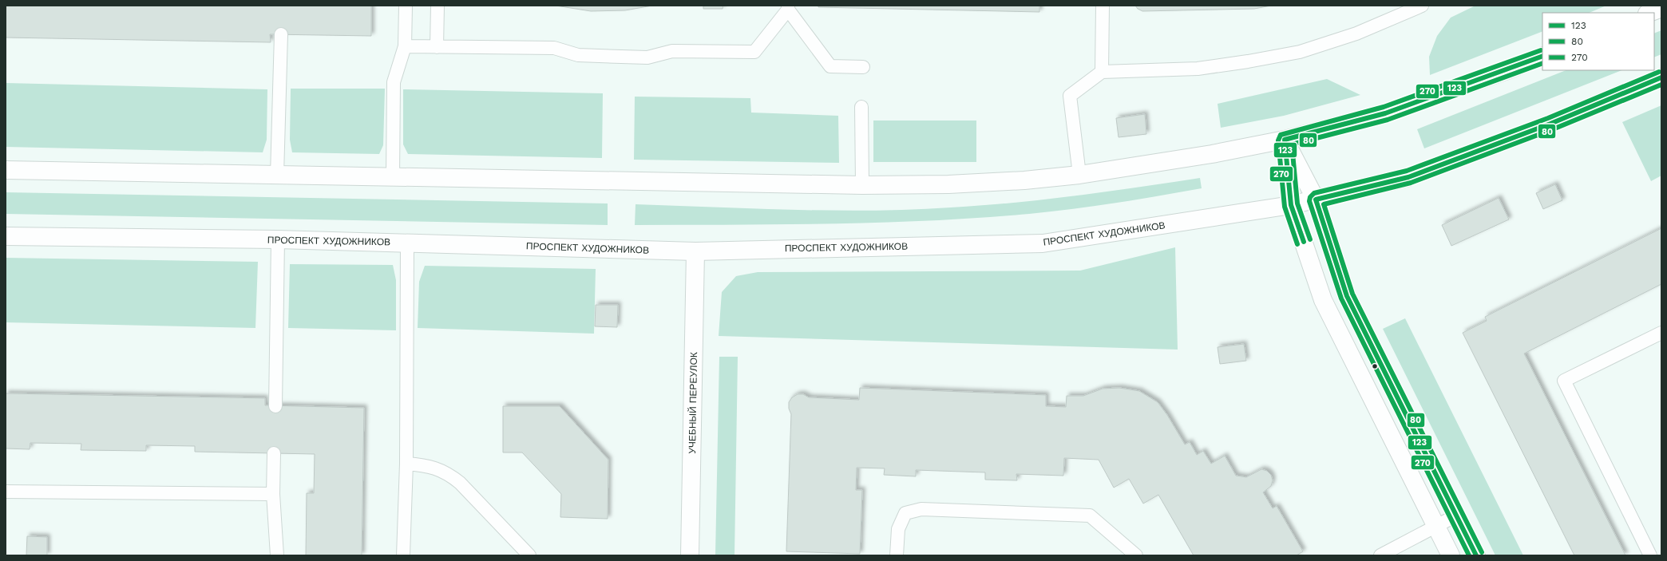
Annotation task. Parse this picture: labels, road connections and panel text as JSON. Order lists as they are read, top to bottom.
{
  "streets": {
    "street": ["ПРОСПЕКТ ХУДОЖНИКОВ", "УЧЕБНЫЙ ПЕРЕУЛОК"]
  },
  "crossings": [
    ["ПРОСПЕКТ ХУДОЖНИКОВ", "УЧЕБНЫЙ ПЕРЕУЛОК"]
  ],
  "lines": ["transit line 270", "transit line 123", "transit line 80"],
  "legend": ["123", "80", "270"]
}
